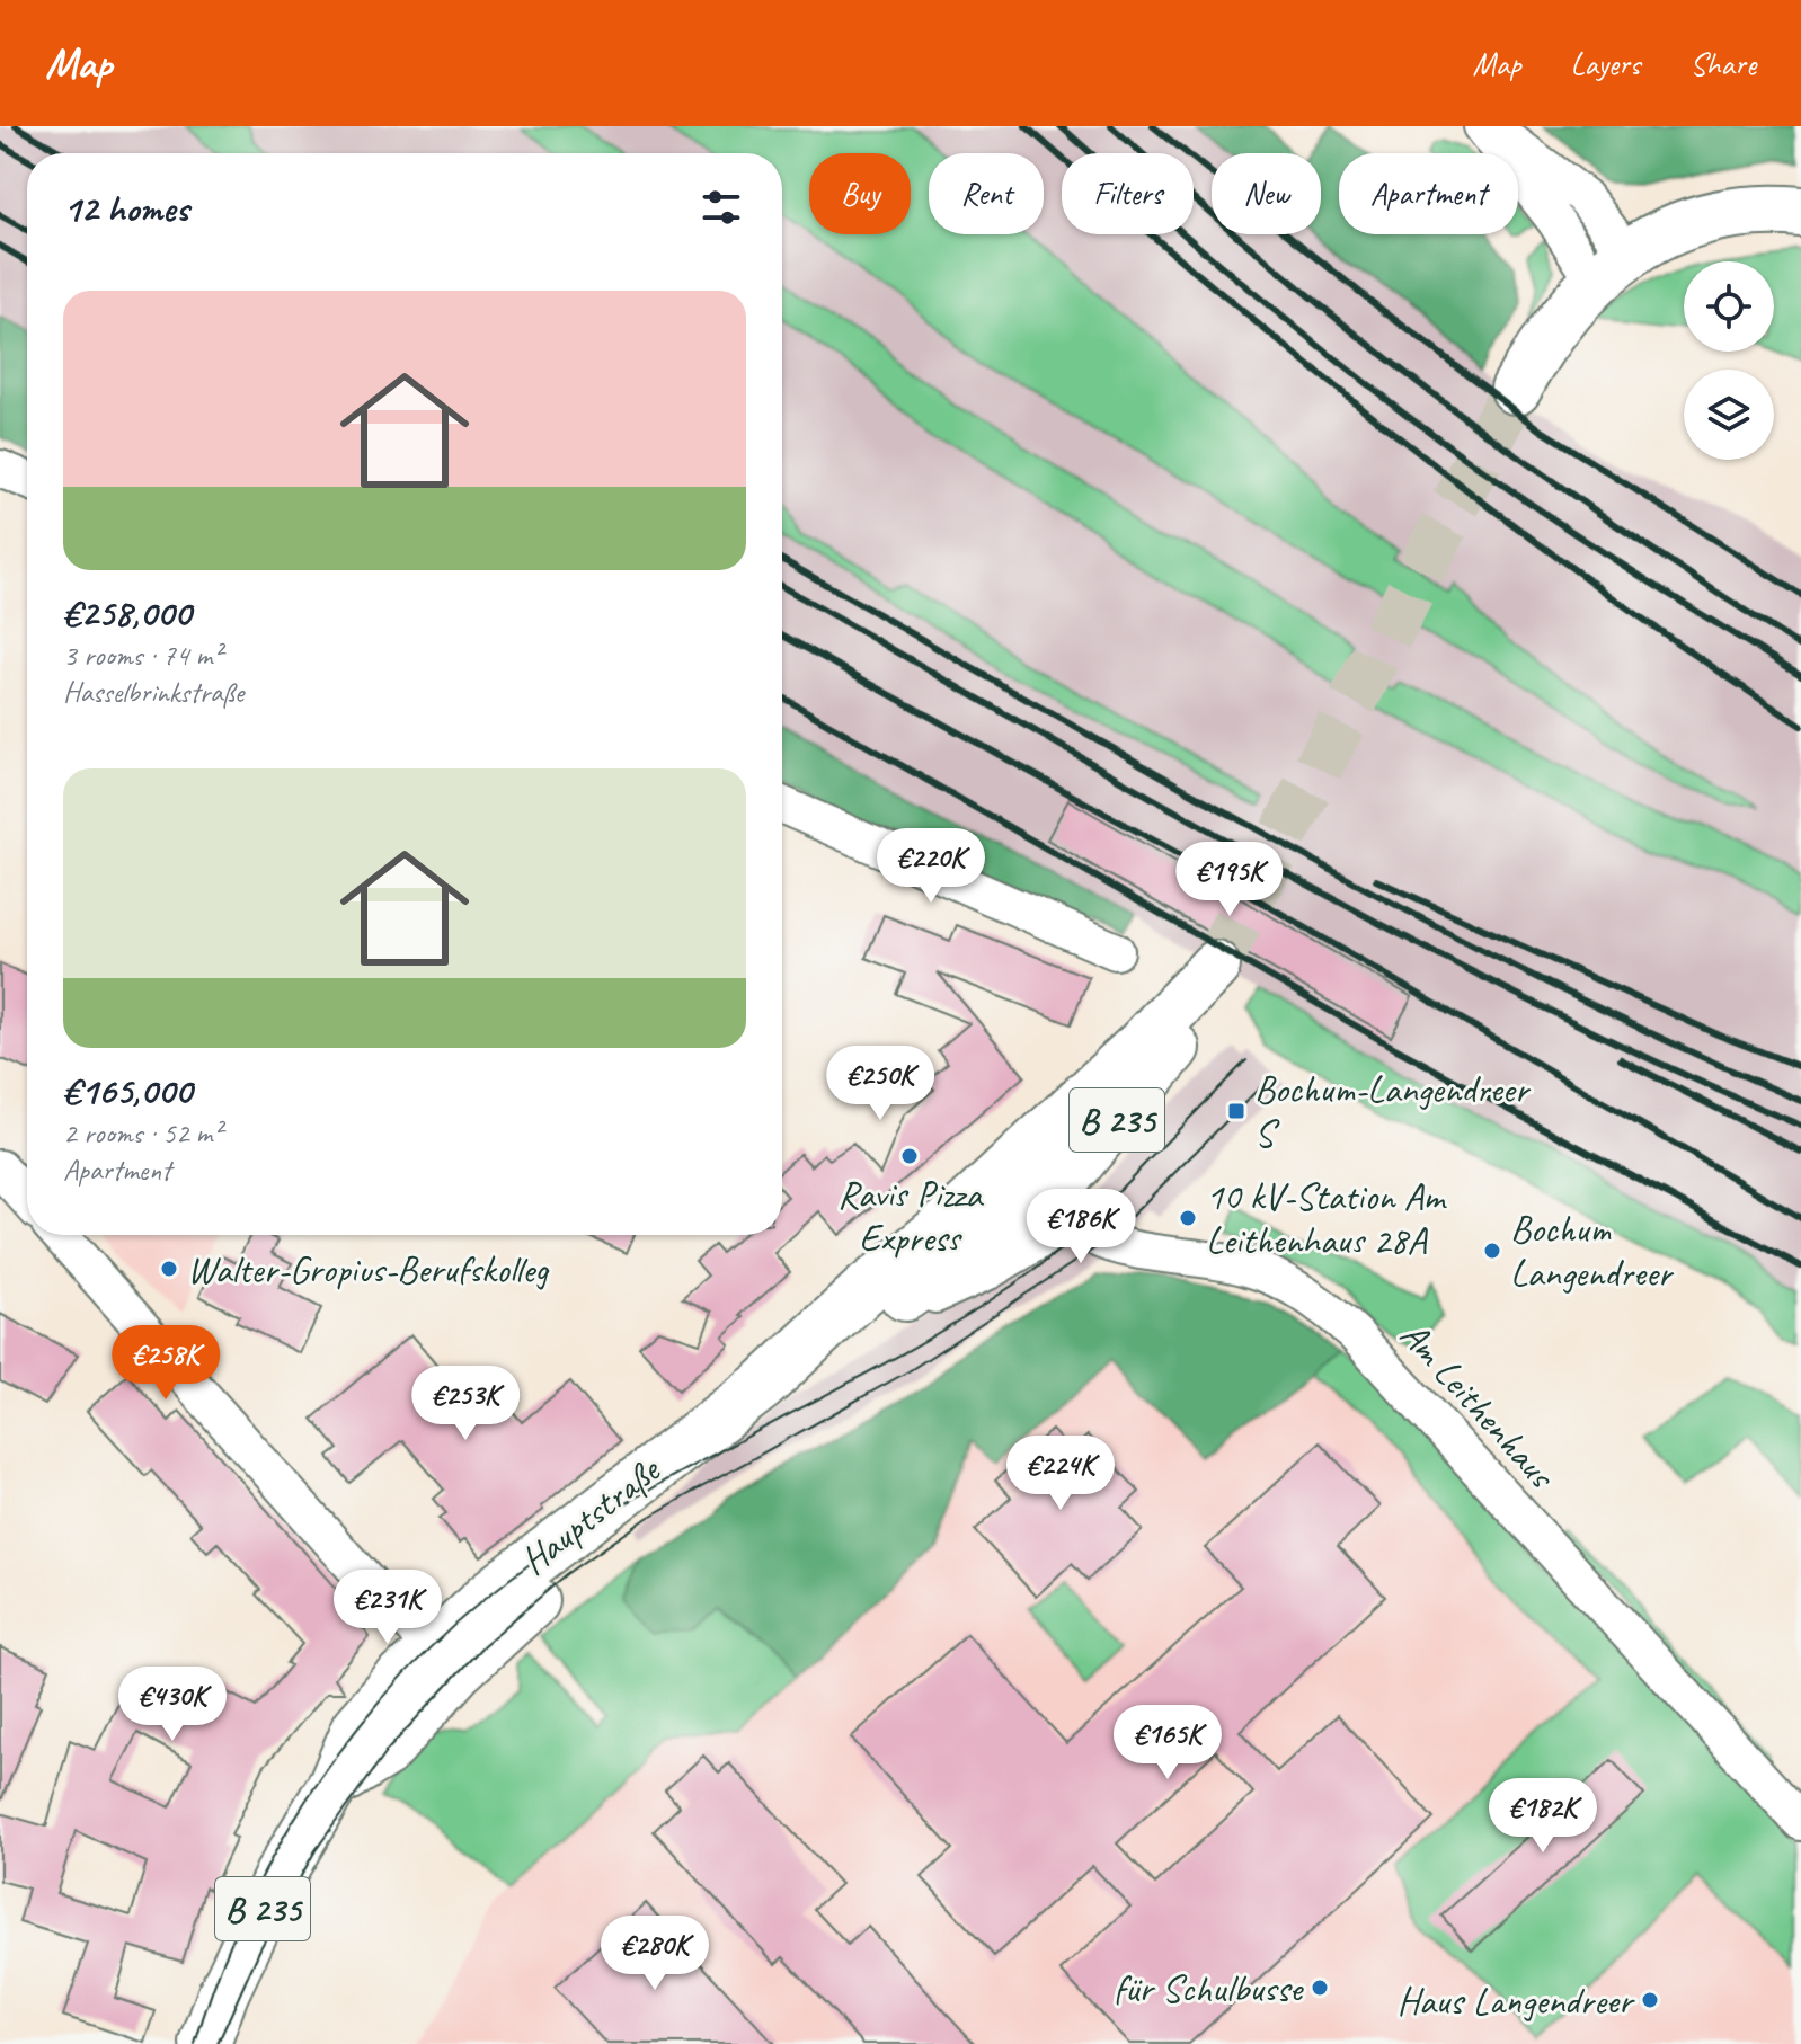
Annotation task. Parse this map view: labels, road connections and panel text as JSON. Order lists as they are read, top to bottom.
{
  "streets": {
    "main road": ["B 235", "Hauptstraße"],
    "street": ["Am Leithenhaus"]
  },
  "crossings": [
    ["Am Leithenhaus", "Hauptstraße"]
  ],
  "places": {
    "transit": ["Bochum-Langendreer S"],
    "other": [
      "Ravis Pizza Express",
      "10 kV-Station Am Leithenhaus 28A",
      "Bochum Langendreer",
      "Walter-Gropius-Berufskolleg",
      "für Schulbusse",
      "Haus Langendreer"
    ]
  },
  "page": {
    "header": "Map",
    "nav": ["Map", "Layers", "Share"],
    "chip": [
      "Buy",
      "Rent",
      "Filters",
      "New",
      "Apartment"
    ],
    "heading": "12 homes",
    "list": [
      {
        "name": "€258,000",
        "note": "3 rooms · 74 m² · Hasselbrinkstraße"
      },
      {
        "name": "€165,000",
        "note": "2 rooms · 52 m² · Apartment"
      }
    ],
    "price": [
      "€220K",
      "€195K",
      "€250K",
      "€186K",
      "€258K",
      "€253K",
      "€224K",
      "€231K",
      "€430K",
      "€165K",
      "€182K",
      "€280K"
    ]
  }
}
